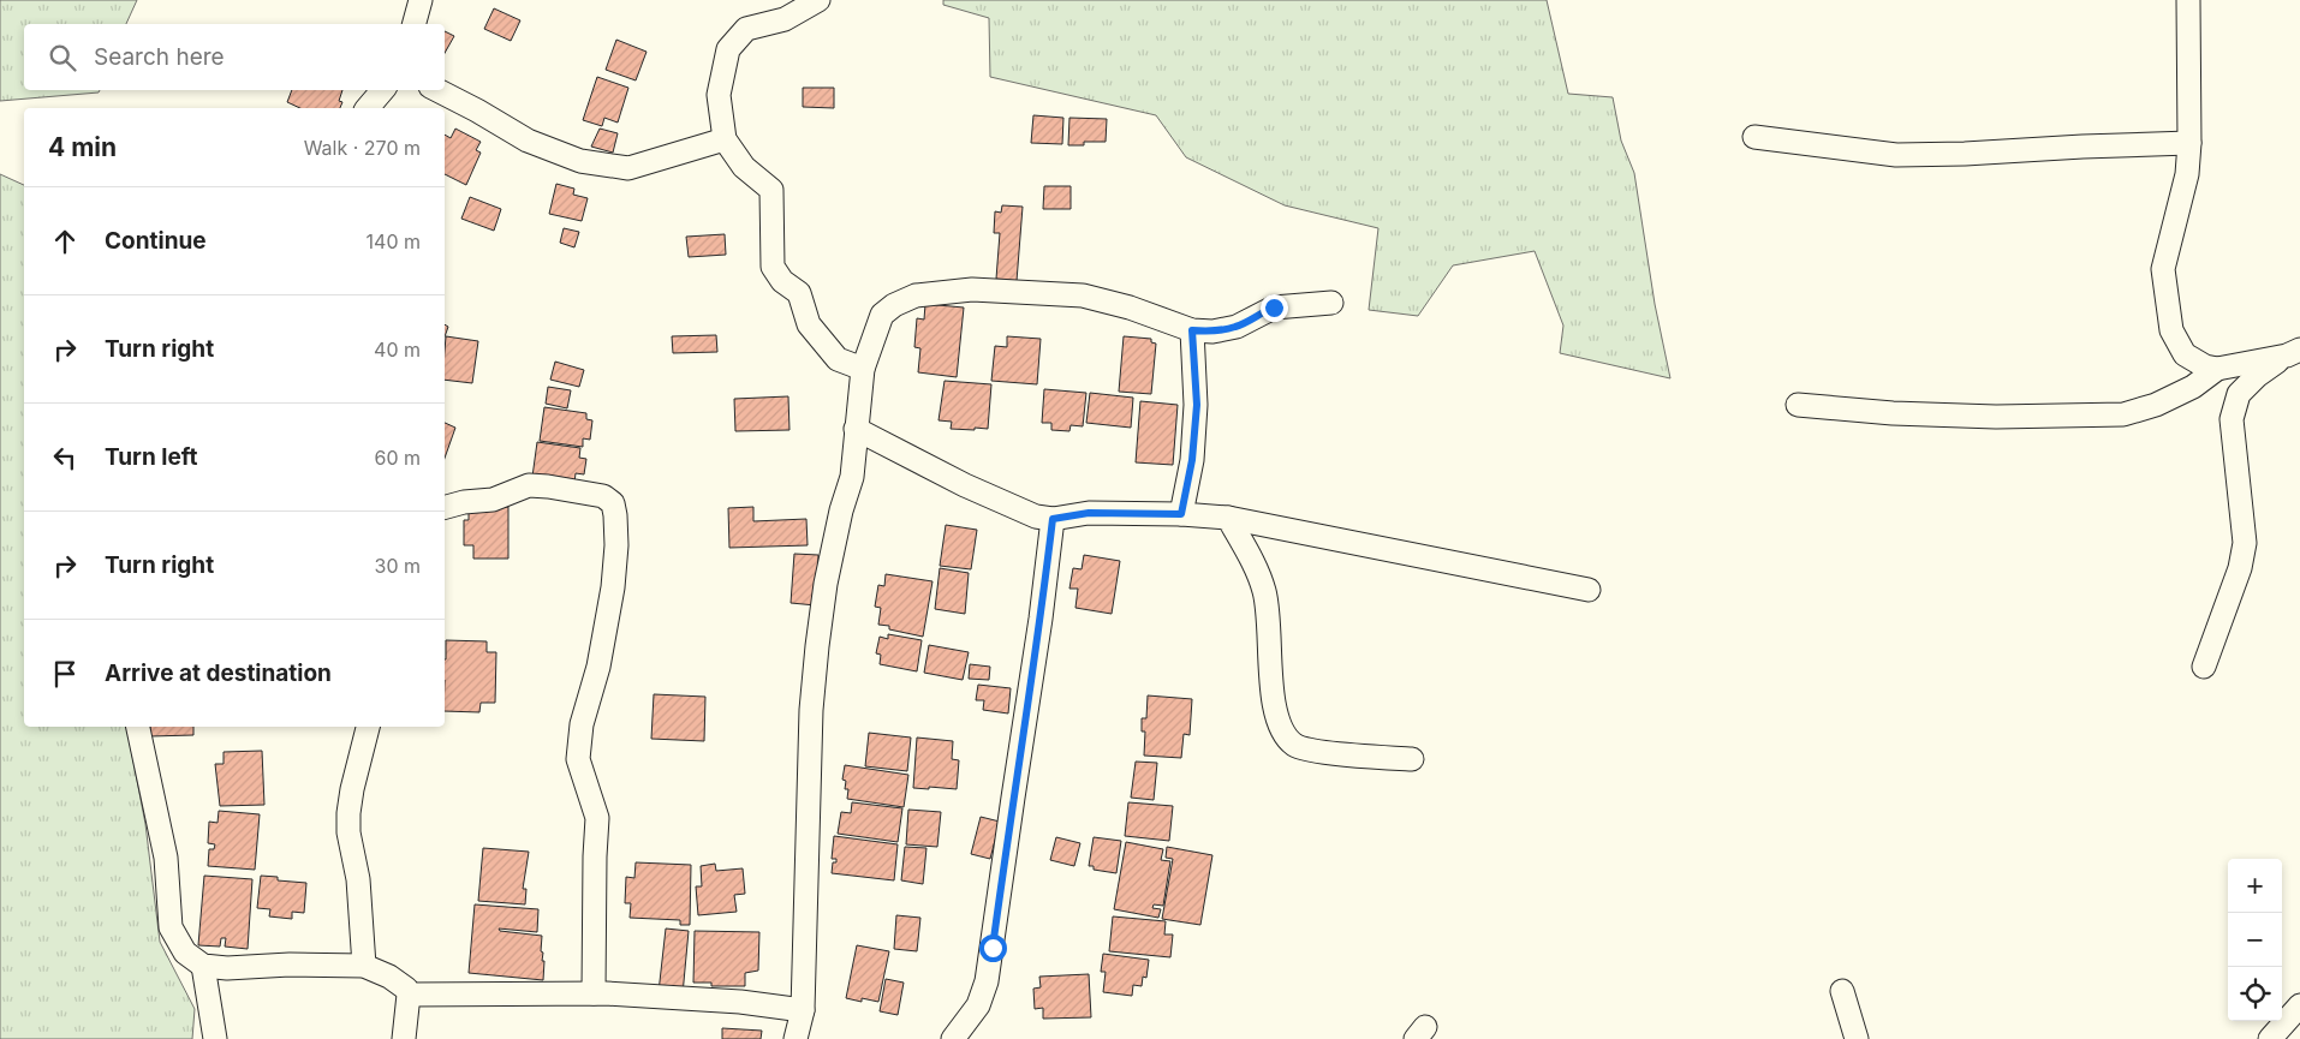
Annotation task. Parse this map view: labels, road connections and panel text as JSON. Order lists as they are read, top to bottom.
{
  "page": {
    "search": "Search here",
    "heading": ["4 min", "Walk · 270 m"],
    "list": [
      ["Continue", "140 m"],
      ["Turn right", "40 m"],
      ["Turn left", "60 m"],
      ["Turn right", "30 m"],
      "Arrive at destination"
    ],
    "map_buttons": ["+", "−"]
  }
}
